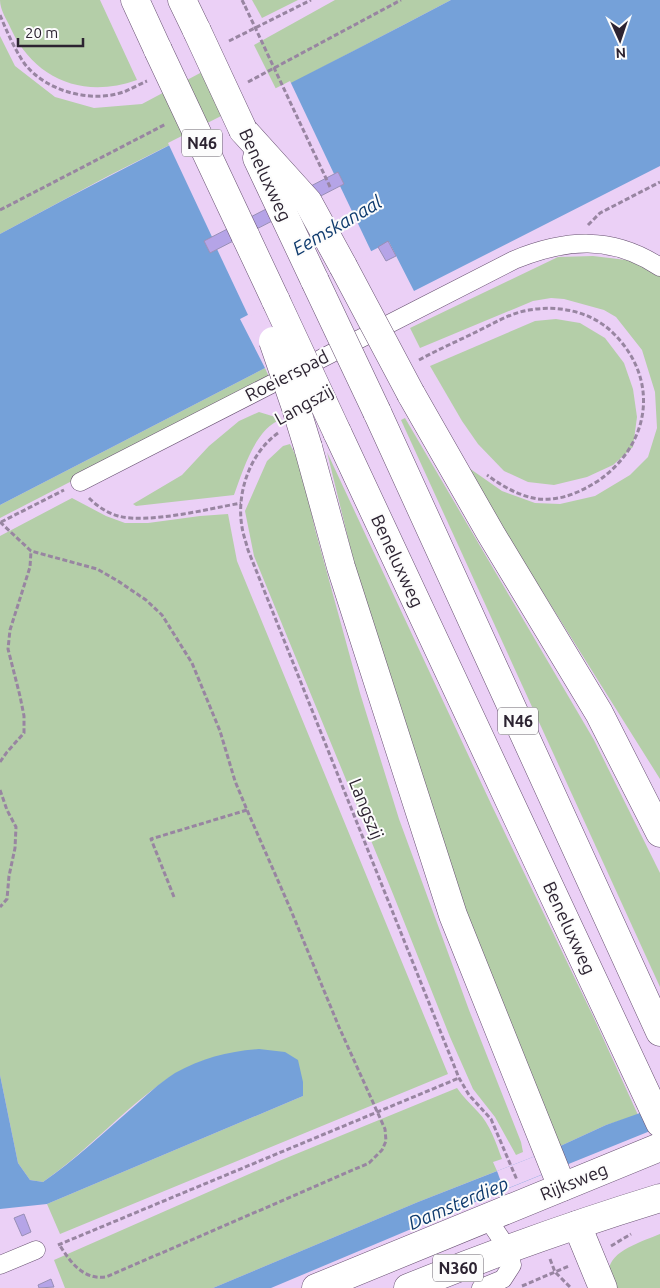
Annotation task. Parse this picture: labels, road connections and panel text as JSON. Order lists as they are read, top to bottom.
{
  "streets": {
    "main road": [
      "N46",
      "Beneluxweg",
      "Rijksweg",
      "N360"
    ],
    "street": ["Roeierspad"],
    "path": ["Langszij"]
  },
  "crossings": [
    ["N46", "Beneluxweg"],
    ["N46", "Rijksweg"],
    ["N46", "N360"]
  ],
  "water": ["Eemskanaal", "Damsterdiep"],
  "scale_bar": "20 m",
  "north": "bottom"
}
